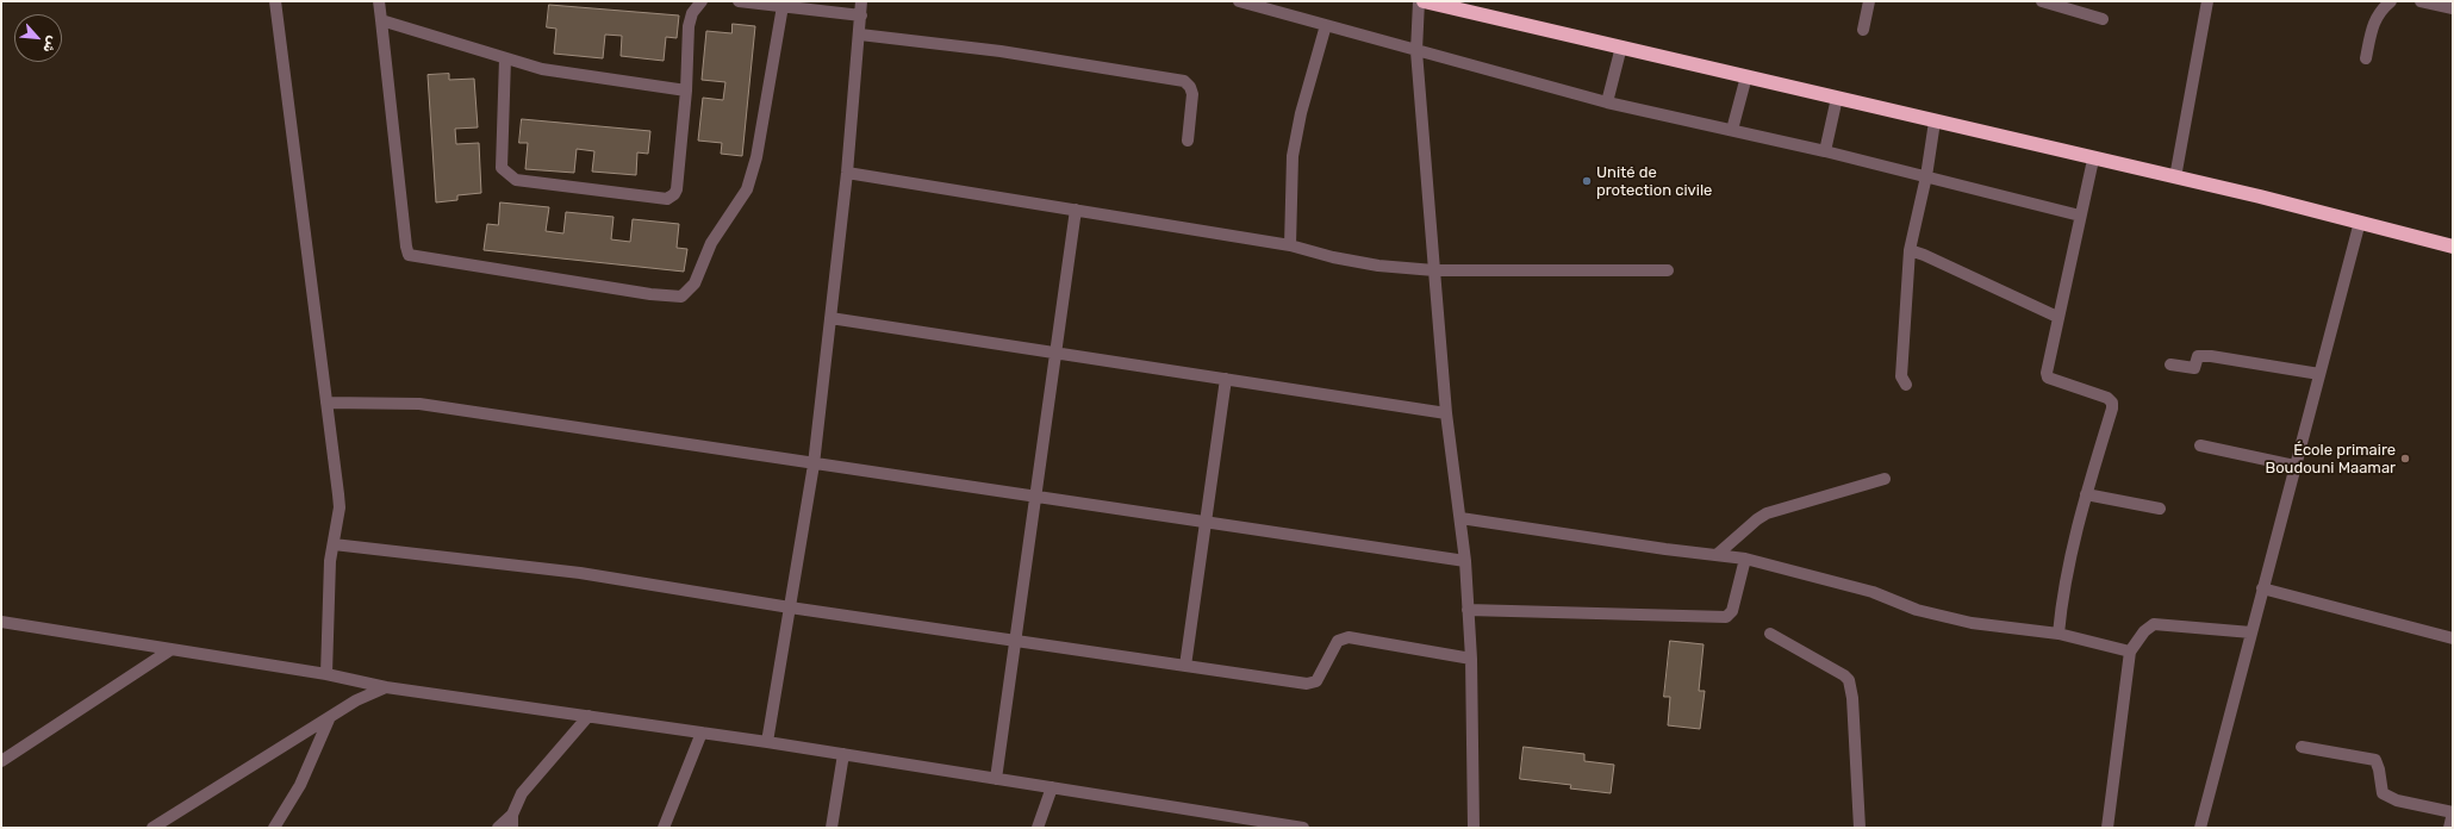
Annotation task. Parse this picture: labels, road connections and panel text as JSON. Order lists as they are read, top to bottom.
{
  "places": ["Unité de protection civile", "École primaire Boudouni Maamar"],
  "north": "bottom right"
}
